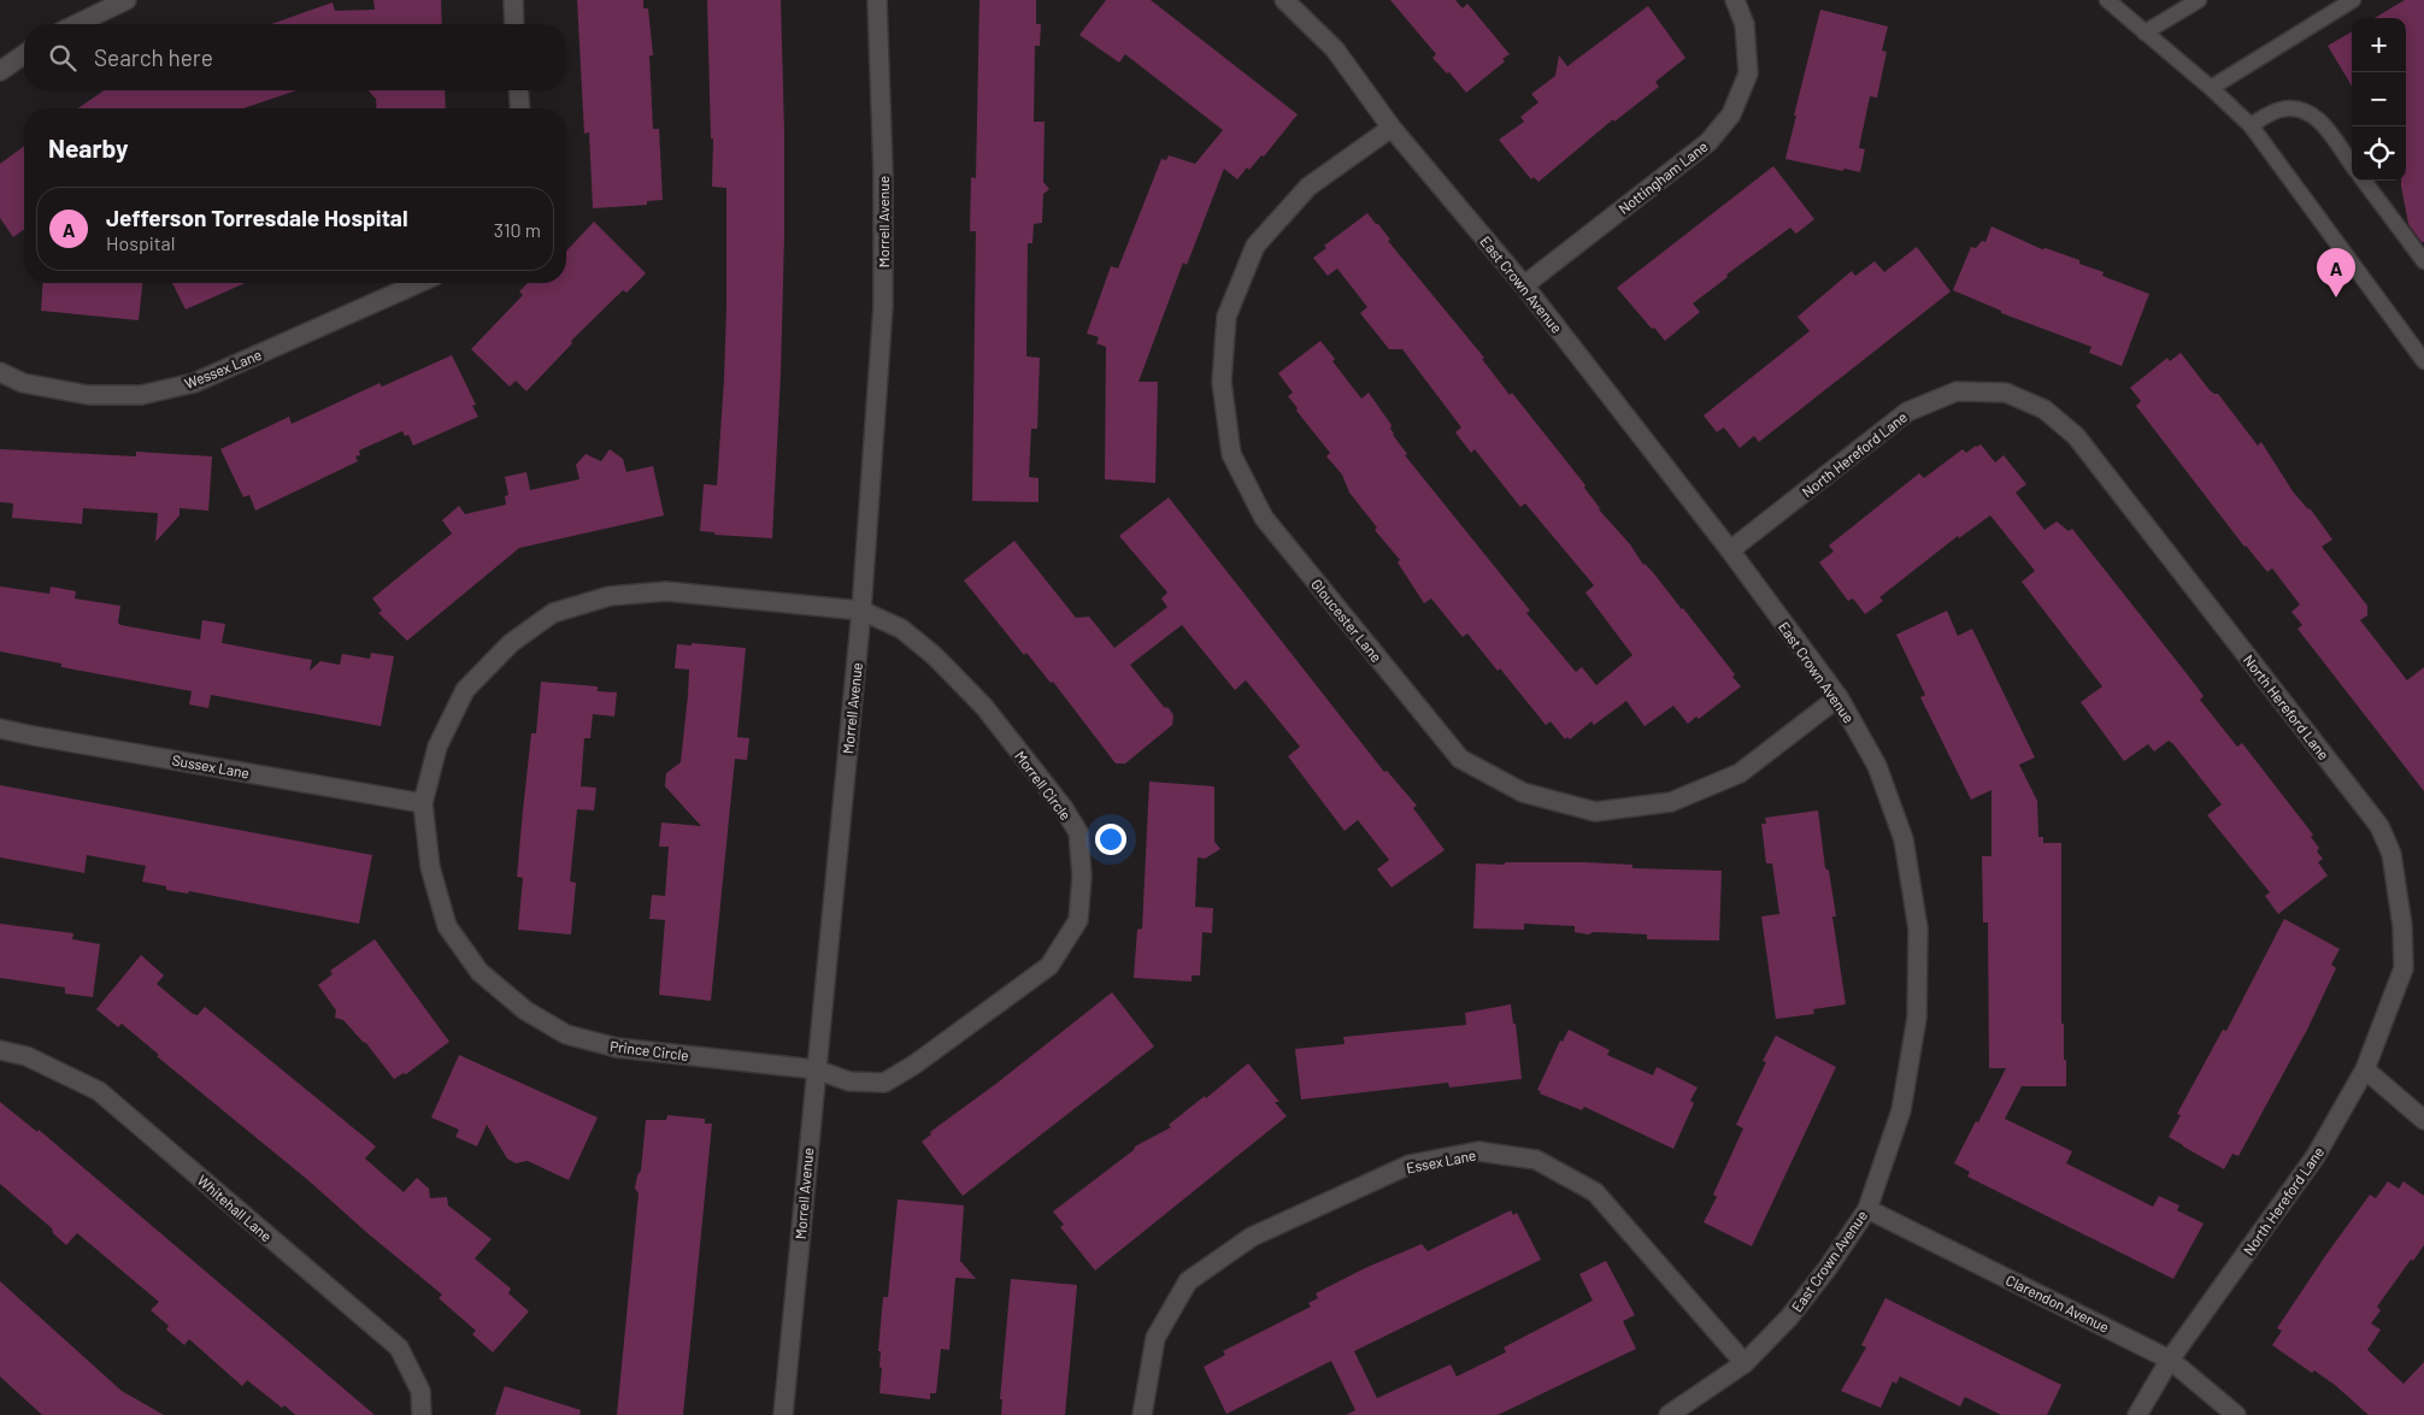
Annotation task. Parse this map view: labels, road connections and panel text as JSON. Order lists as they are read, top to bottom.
{
  "streets": {
    "street": [
      "Nottingham Lane",
      "Morrell Avenue",
      "East Crown Avenue",
      "Wessex Lane",
      "North Hereford Lane",
      "Gloucester Lane",
      "Sussex Lane",
      "Morrell Circle",
      "Prince Circle",
      "Essex Lane",
      "Whitehall Lane",
      "Clarendon Avenue"
    ]
  },
  "crossings": [
    ["Nottingham Lane", "East Crown Avenue"],
    ["Morrell Avenue", "Morrell Circle"],
    ["Morrell Avenue", "Prince Circle"],
    ["East Crown Avenue", "North Hereford Lane"],
    ["East Crown Avenue", "Gloucester Lane"],
    ["East Crown Avenue", "Essex Lane"],
    ["East Crown Avenue", "Clarendon Avenue"],
    ["North Hereford Lane", "Clarendon Avenue"],
    ["Sussex Lane", "Prince Circle"],
    ["Morrell Circle", "Prince Circle"]
  ],
  "page": {
    "map_buttons": ["+", "−"],
    "search": "Search here",
    "heading": "Nearby",
    "list": [
      {
        "mark": "A",
        "name": "Jefferson Torresdale Hospital",
        "note": "Hospital",
        "value": "310 m"
      }
    ],
    "pins": "A"
  }
}
